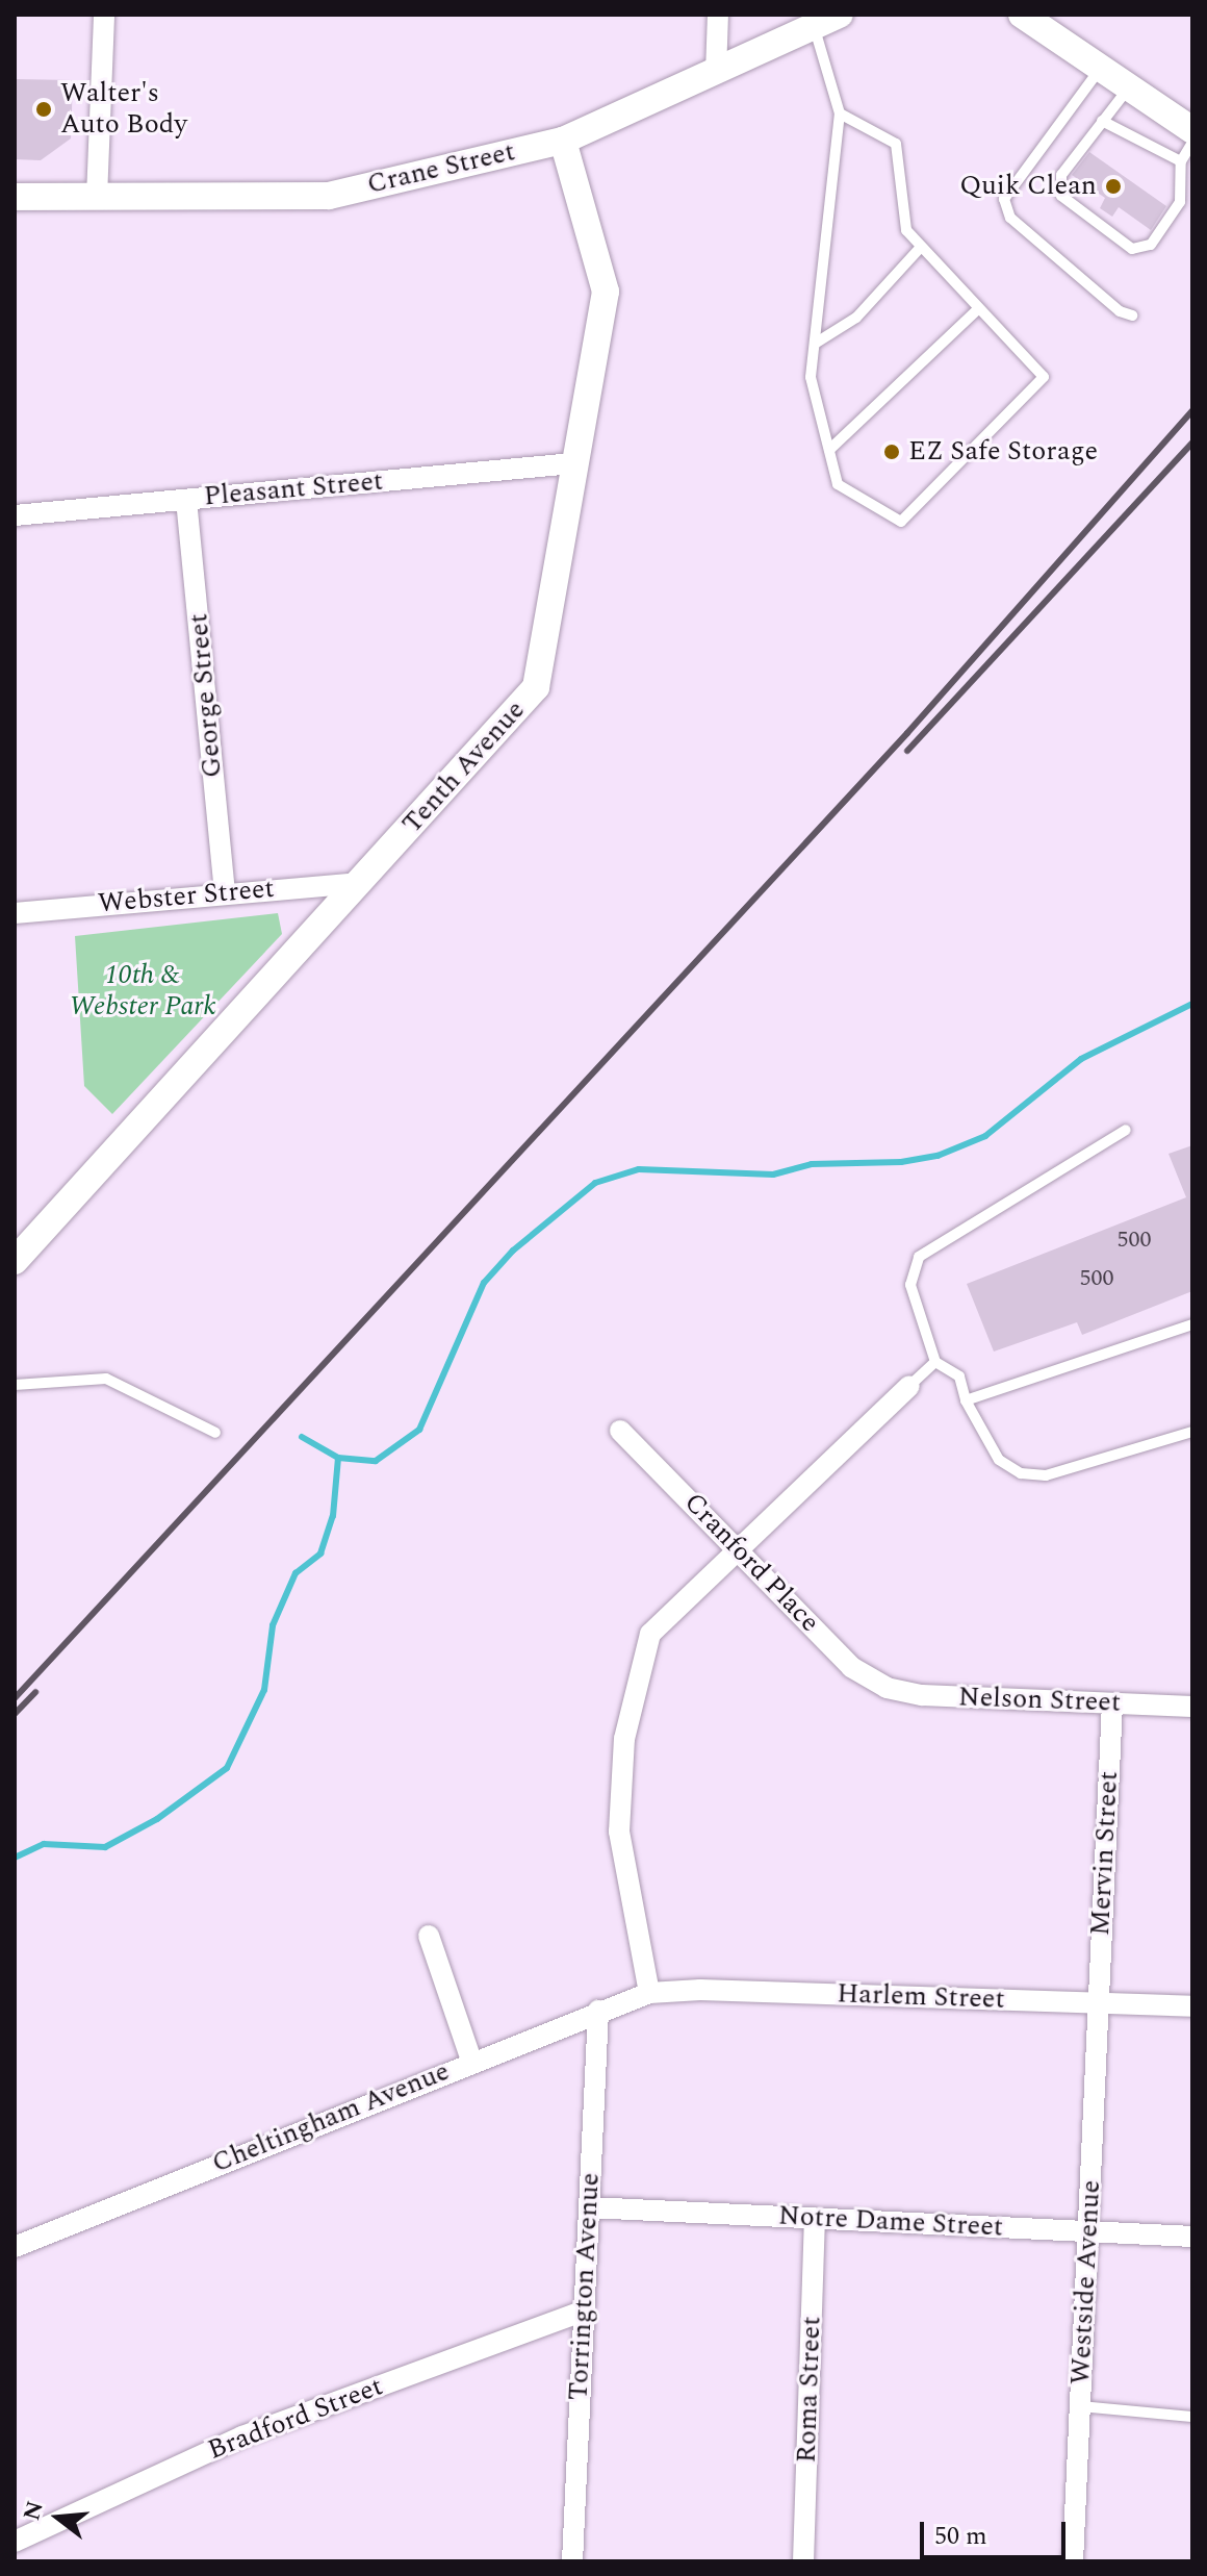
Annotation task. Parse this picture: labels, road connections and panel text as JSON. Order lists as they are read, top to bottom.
{
  "streets": {
    "street": [
      "Crane Street",
      "Pleasant Street",
      "George Street",
      "Tenth Avenue",
      "Webster Street",
      "Cranford Place",
      "Nelson Street",
      "Mervin Street",
      "Harlem Street",
      "Cheltingham Avenue",
      "Notre Dame Street",
      "Westside Avenue",
      "Torrington Avenue",
      "Roma Street",
      "Bradford Street"
    ]
  },
  "crossings": [
    ["Crane Street", "Tenth Avenue"],
    ["Pleasant Street", "George Street"],
    ["Pleasant Street", "Tenth Avenue"],
    ["George Street", "Webster Street"],
    ["Tenth Avenue", "Webster Street"],
    ["Cranford Place", "Nelson Street"],
    ["Nelson Street", "Mervin Street"],
    ["Mervin Street", "Harlem Street"],
    ["Mervin Street", "Westside Avenue"],
    ["Harlem Street", "Cheltingham Avenue"],
    ["Harlem Street", "Westside Avenue"],
    ["Cheltingham Avenue", "Torrington Avenue"],
    ["Notre Dame Street", "Westside Avenue"],
    ["Notre Dame Street", "Torrington Avenue"],
    ["Notre Dame Street", "Roma Street"],
    ["Torrington Avenue", "Bradford Street"]
  ],
  "parks": ["10th & Webster Park"],
  "places": ["Walter's Auto Body", "Quik Clean", "EZ Safe Storage"],
  "house_numbers": ["500", "500"],
  "scale_bar": "50 m",
  "north": "left"
}
